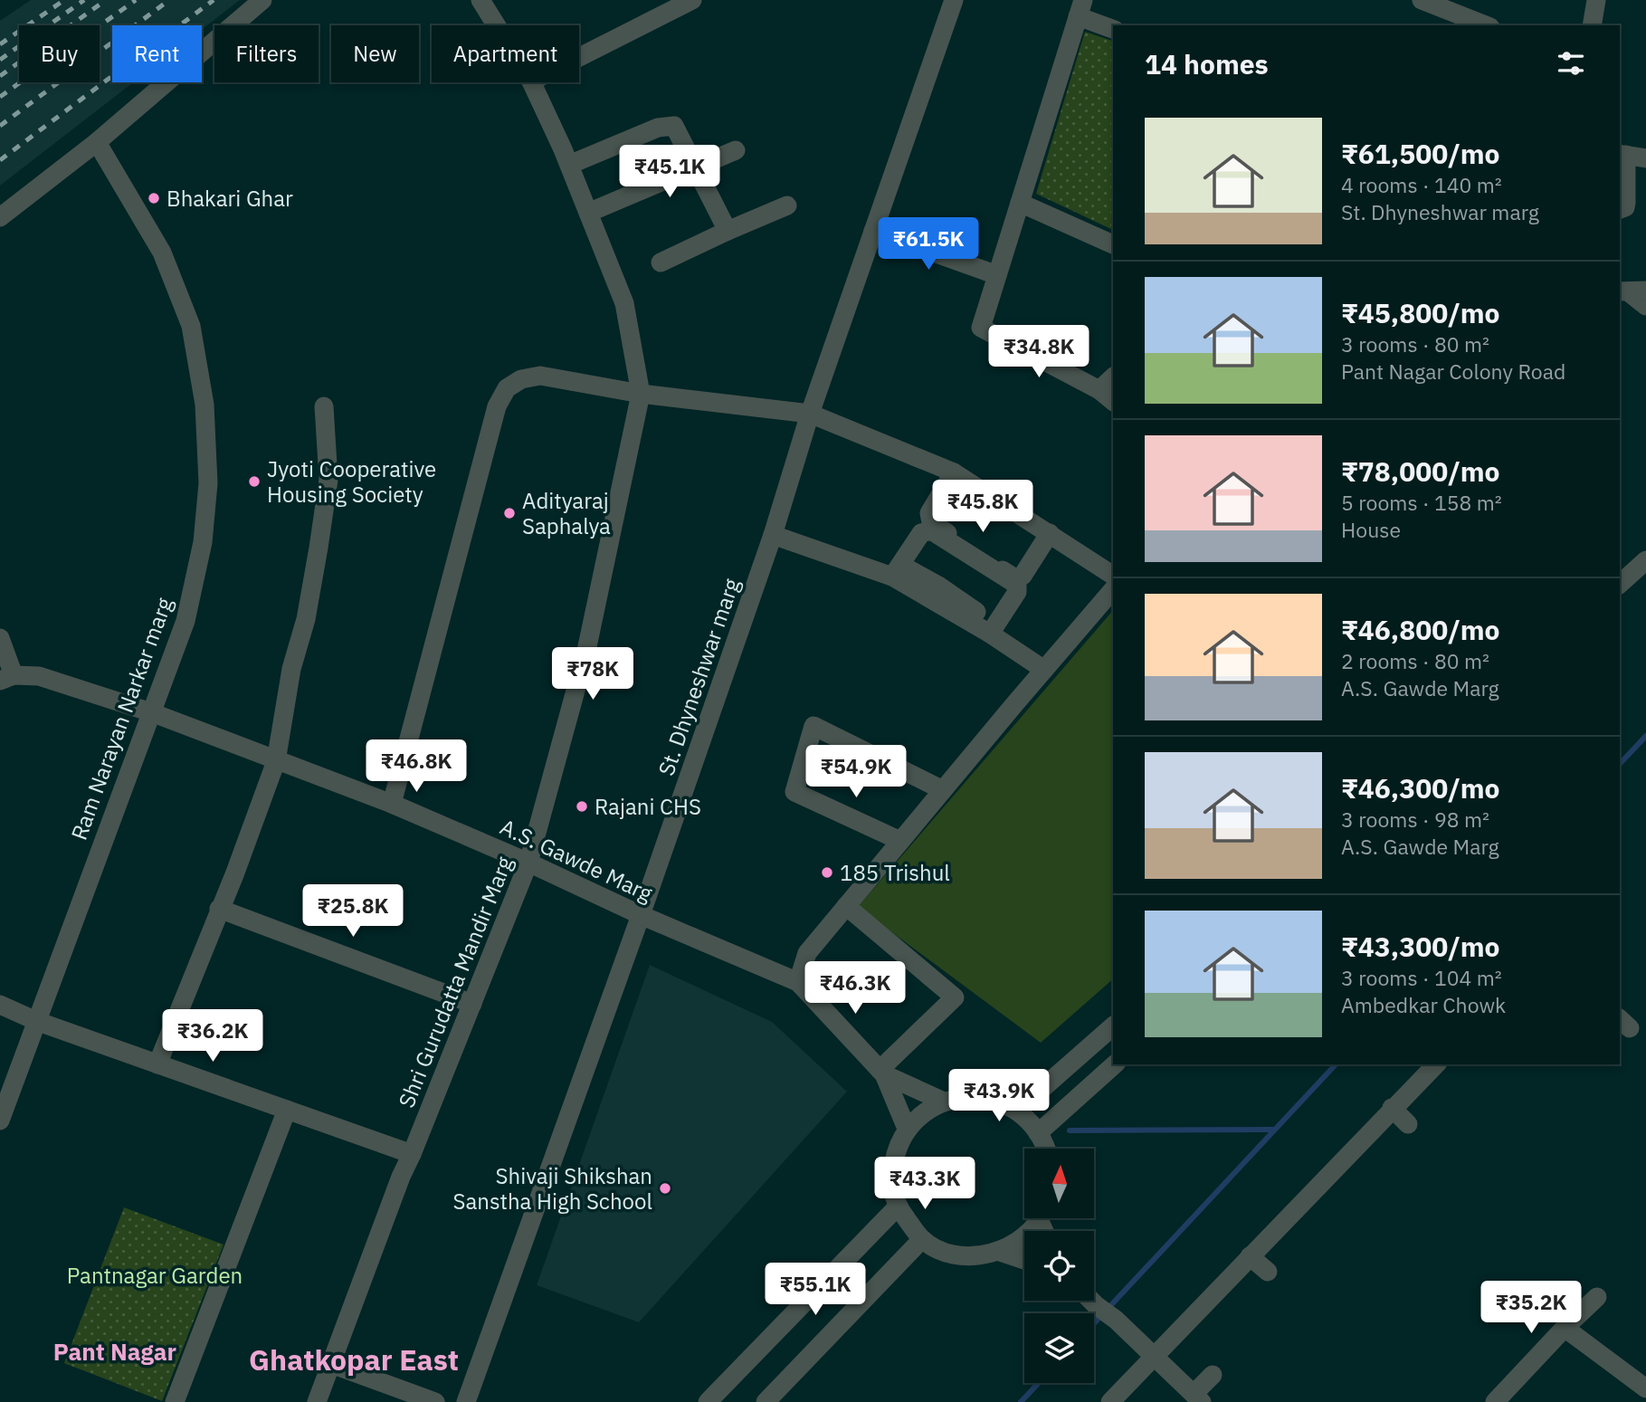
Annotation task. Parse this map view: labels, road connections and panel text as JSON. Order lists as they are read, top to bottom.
{
  "streets": {
    "street": [
      "St. Dhyneshwar marg",
      "Ram Narayan Narkar marg",
      "A.S. Gawde Marg",
      "Shri Gurudatta Mandir Marg"
    ]
  },
  "crossings": [
    ["St. Dhyneshwar marg", "A.S. Gawde Marg"],
    ["Ram Narayan Narkar marg", "A.S. Gawde Marg"],
    ["A.S. Gawde Marg", "Shri Gurudatta Mandir Marg"]
  ],
  "districts": ["Pant Nagar", "Ghatkopar East"],
  "parks": ["Pantnagar Garden"],
  "places": [
    "Bhakari Ghar",
    "Jyoti Cooperative Housing Society",
    "Adityaraj Saphalya",
    "Rajani CHS",
    "185 Trishul",
    "Shivaji Shikshan Sanstha High School"
  ],
  "north": "top",
  "page": {
    "chip": [
      "Buy",
      "Rent",
      "Filters",
      "New",
      "Apartment"
    ],
    "heading": "14 homes",
    "list": [
      {
        "name": "₹61,500/mo",
        "note": "4 rooms · 140 m² · St. Dhyneshwar marg"
      },
      {
        "name": "₹45,800/mo",
        "note": "3 rooms · 80 m² · Pant Nagar Colony Road"
      },
      {
        "name": "₹78,000/mo",
        "note": "5 rooms · 158 m² · House"
      },
      {
        "name": "₹46,800/mo",
        "note": "2 rooms · 80 m² · A.S. Gawde Marg"
      },
      {
        "name": "₹46,300/mo",
        "note": "3 rooms · 98 m² · A.S. Gawde Marg"
      },
      {
        "name": "₹43,300/mo",
        "note": "3 rooms · 104 m² · Ambedkar Chowk"
      }
    ],
    "price": [
      "₹45.1K",
      "₹61.5K",
      "₹34.8K",
      "₹45.8K",
      "₹78K",
      "₹46.8K",
      "₹54.9K",
      "₹25.8K",
      "₹46.3K",
      "₹36.2K",
      "₹43.9K",
      "₹43.3K",
      "₹55.1K",
      "₹35.2K"
    ]
  }
}
